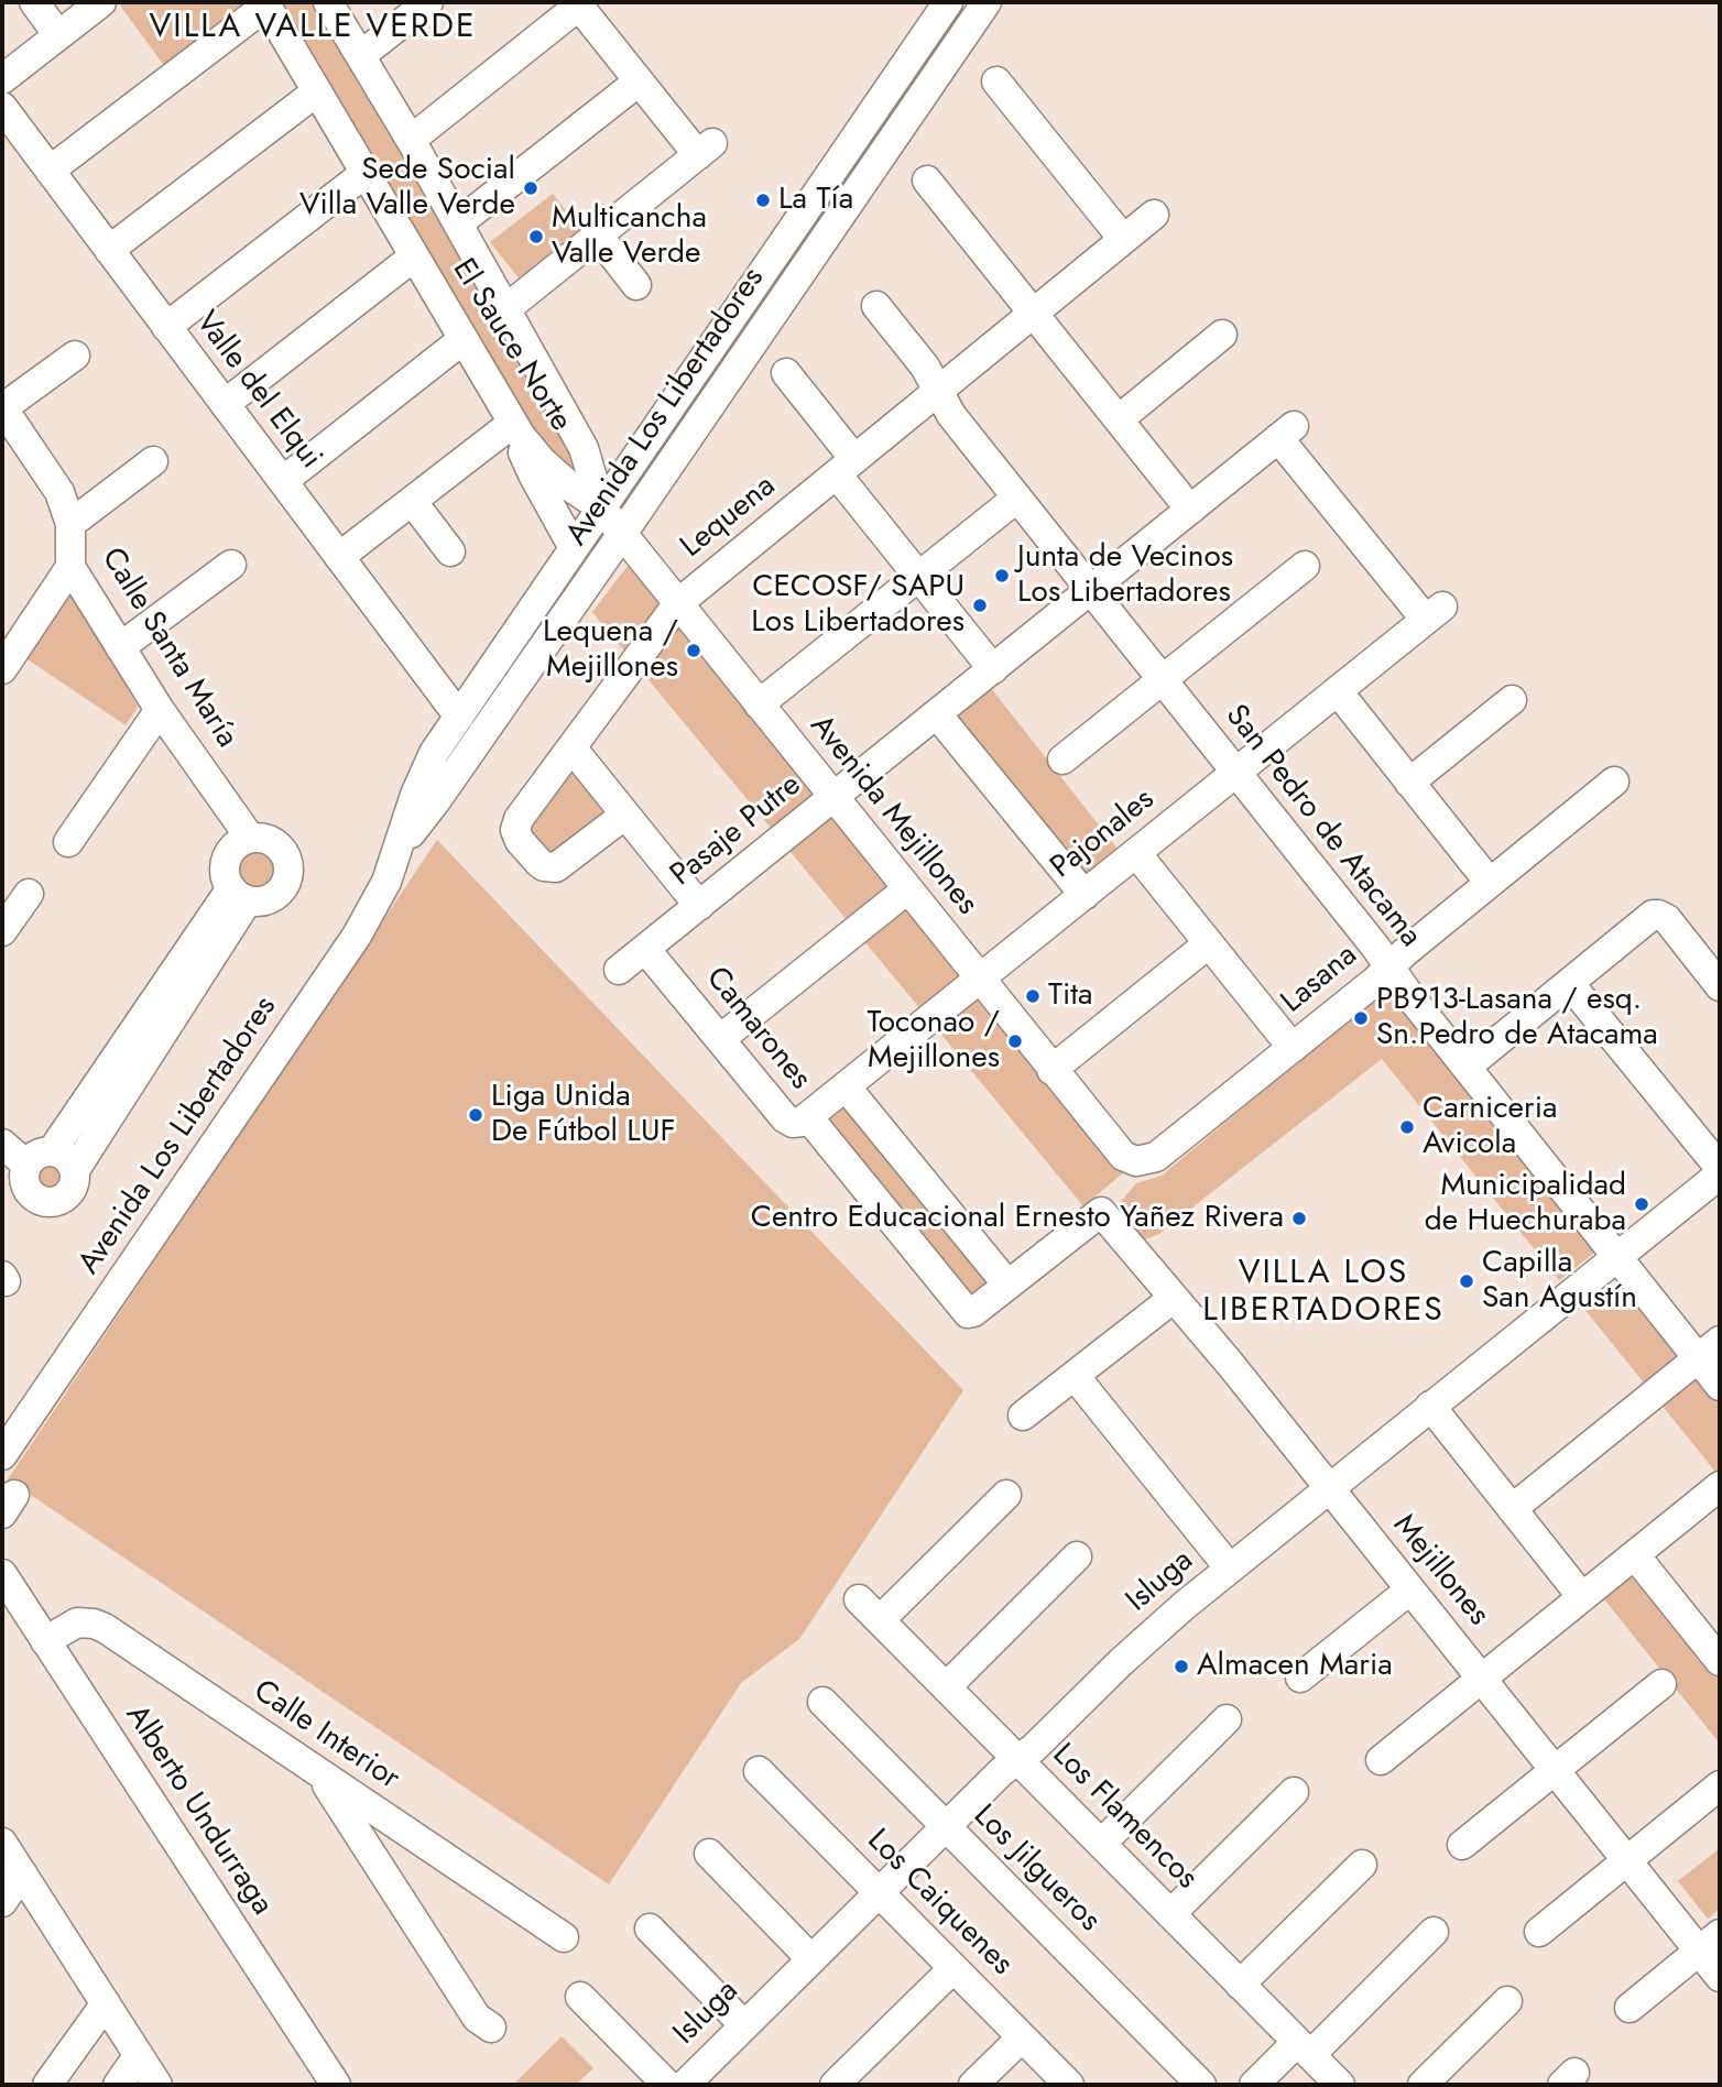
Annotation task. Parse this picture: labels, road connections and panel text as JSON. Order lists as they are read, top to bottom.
{
  "streets": {
    "street": [
      "El Sauce Norte",
      "Valle del Elqui",
      "Avenida Los Libertadores",
      "Lequena",
      "Calle Santa María",
      "Avenida Mejillones",
      "San Pedro de Atacama",
      "Pasaje Putre",
      "Pajonales",
      "Lasana",
      "Camarones",
      "Mejillones",
      "Isluga",
      "Calle Interior",
      "Alberto Undurraga",
      "Los Flamencos",
      "Los Jilgueros",
      "Los Caiquenes"
    ]
  },
  "crossings": [
    ["El Sauce Norte", "Avenida Los Libertadores"],
    ["El Sauce Norte", "Avenida Mejillones"],
    ["Valle del Elqui", "Avenida Los Libertadores"],
    ["Avenida Los Libertadores", "Avenida Mejillones"],
    ["Lequena", "Avenida Mejillones"],
    ["Lequena", "San Pedro de Atacama"],
    ["Avenida Mejillones", "Pasaje Putre"],
    ["Avenida Mejillones", "Pajonales"],
    ["Avenida Mejillones", "Lasana"],
    ["San Pedro de Atacama", "Pasaje Putre"],
    ["San Pedro de Atacama", "Pajonales"],
    ["San Pedro de Atacama", "Lasana"],
    ["San Pedro de Atacama", "Isluga"],
    ["Pasaje Putre", "Pajonales"],
    ["Pasaje Putre", "Camarones"],
    ["Pajonales", "Camarones"],
    ["Camarones", "Mejillones"],
    ["Mejillones", "Isluga"],
    ["Isluga", "Los Flamencos"],
    ["Isluga", "Los Jilgueros"],
    ["Isluga", "Los Caiquenes"],
    ["Calle Interior", "Alberto Undurraga"]
  ],
  "districts": ["VILLA VALLE VERDE", "VILLA LOS LIBERTADORES"],
  "places": [
    "Sede Social Villa Valle Verde",
    "La Tía",
    "Multicancha Valle Verde",
    "Junta de Vecinos Los Libertadores",
    "CECOSF/ SAPU Los Libertadores",
    "Lequena / Mejillones",
    "Tita",
    "PB913-Lasana / esq. Sn.Pedro de Atacama",
    "Toconao / Mejillones",
    "Liga Unida De Fútbol LUF",
    "Carniceria Avicola",
    "Municipalidad de Huechuraba",
    "Centro Educacional Ernesto Yañez Rivera",
    "Capilla San Agustín",
    "Almacen Maria"
  ]
}
